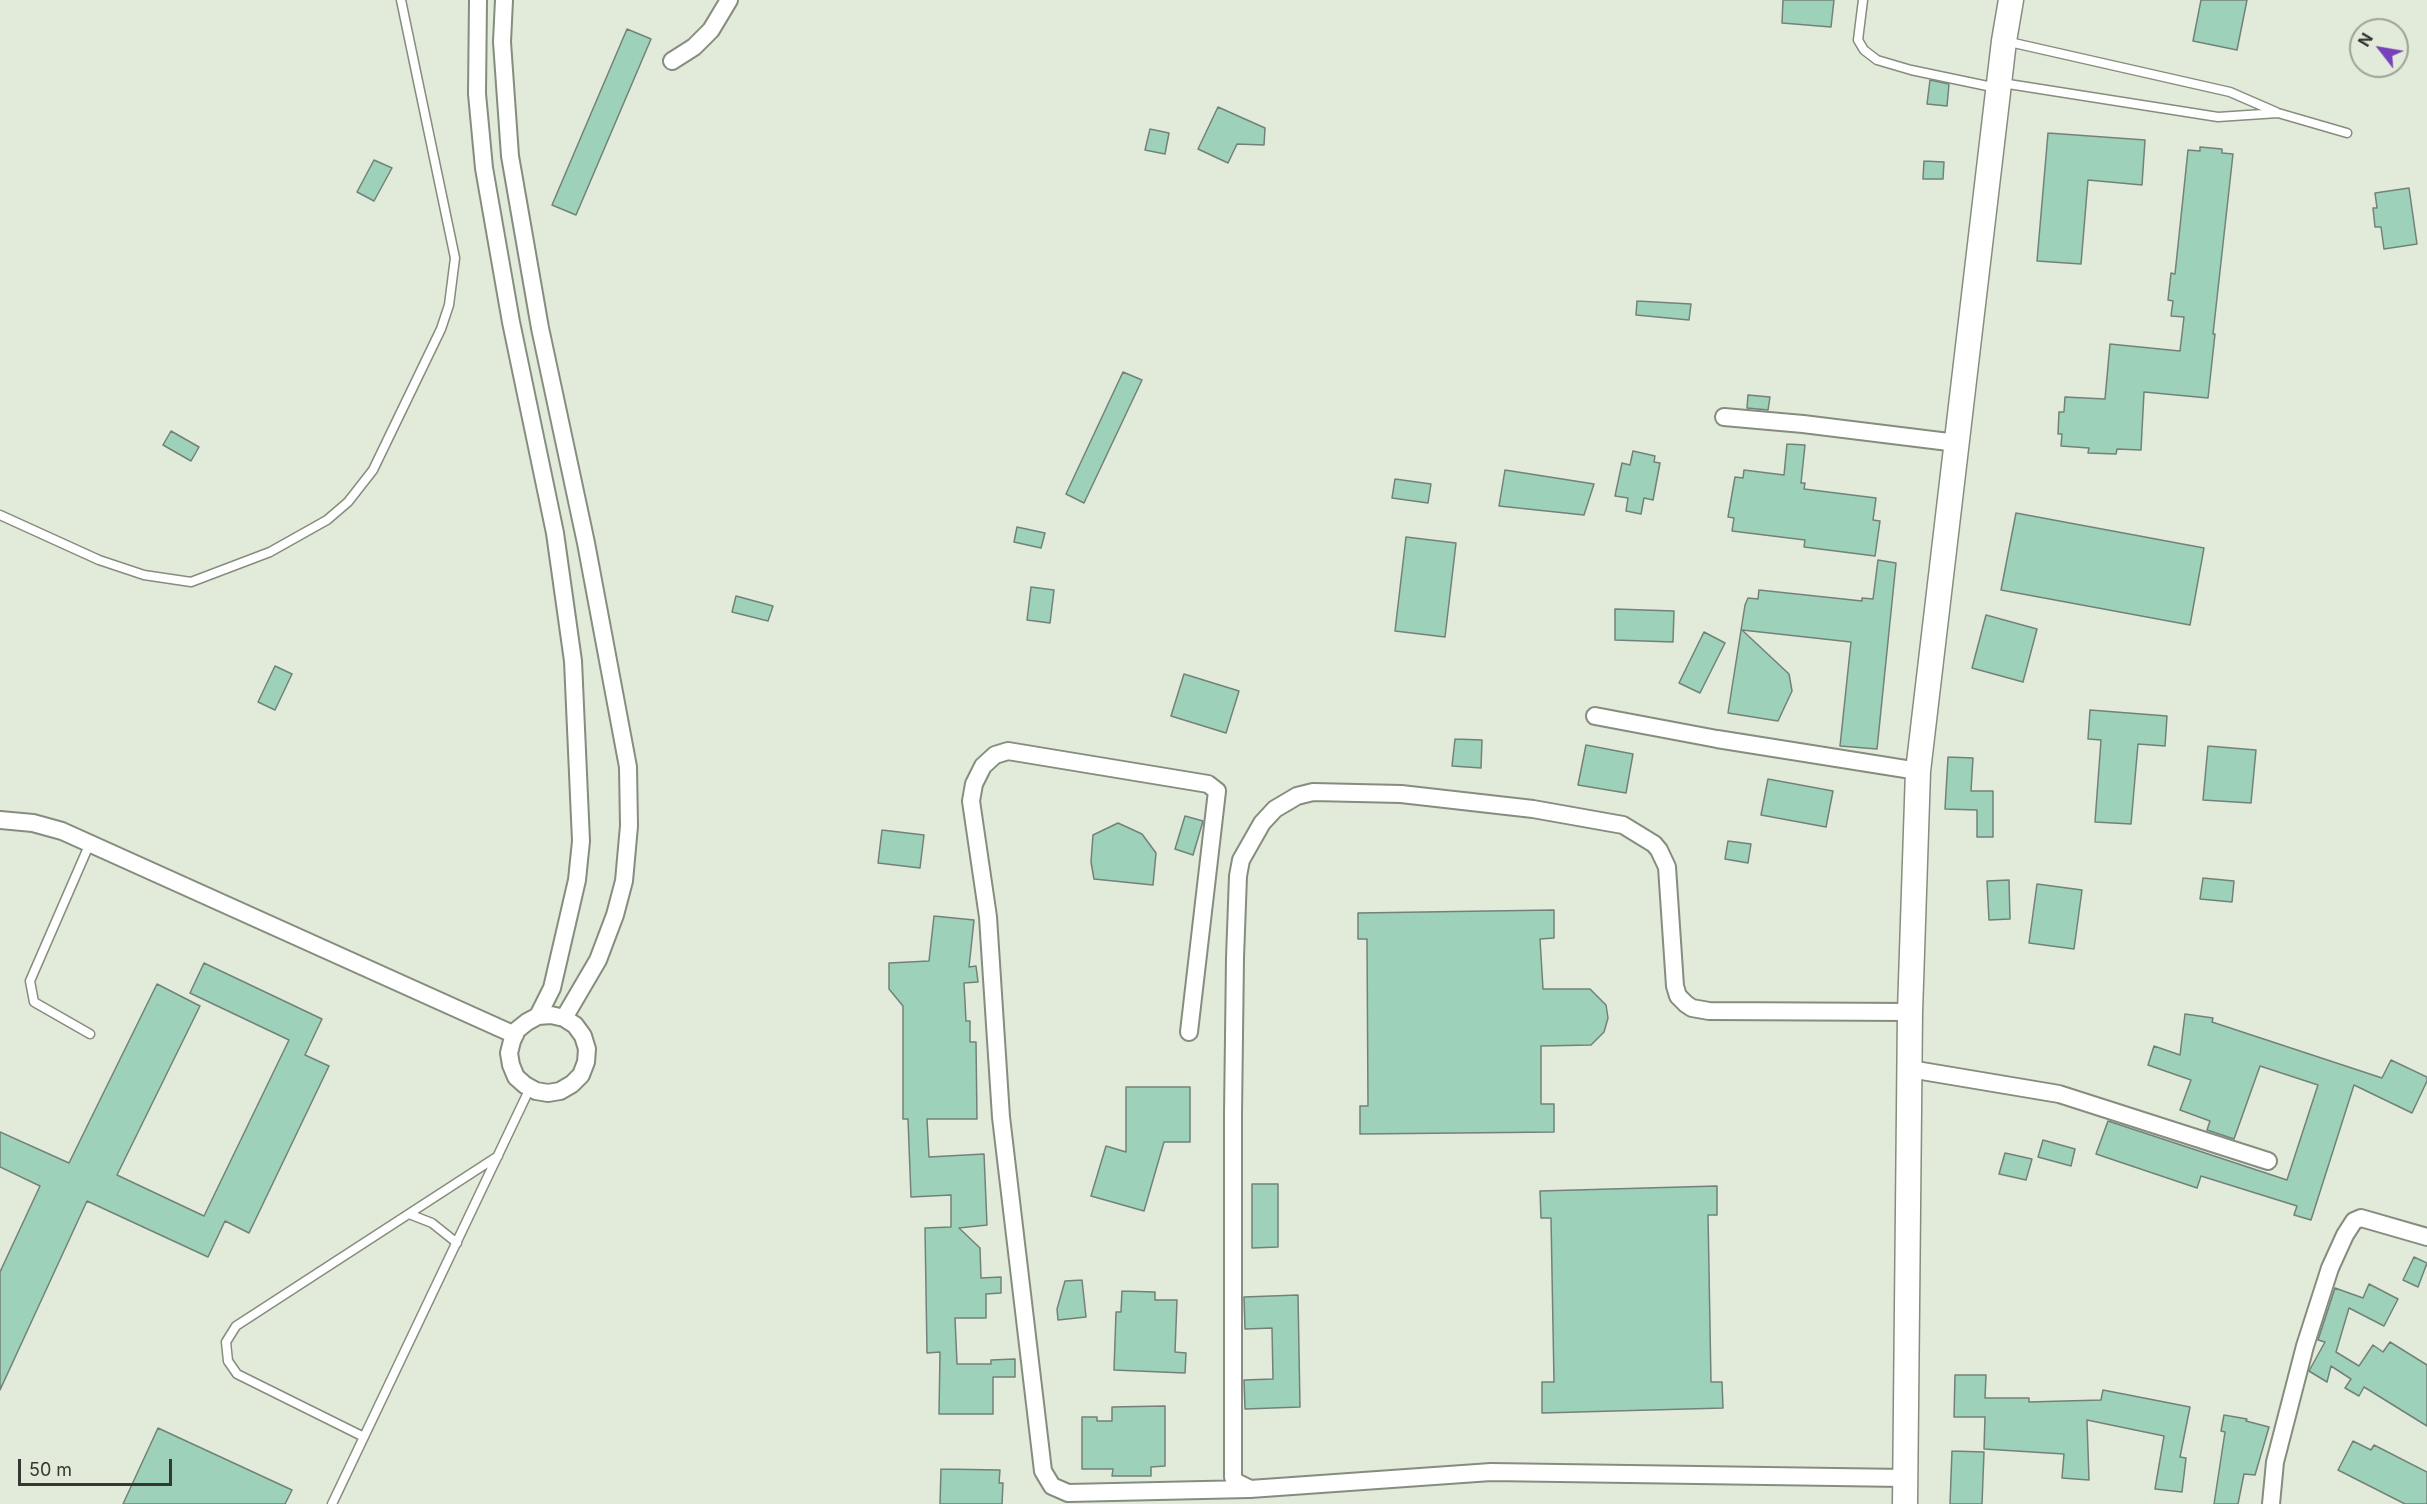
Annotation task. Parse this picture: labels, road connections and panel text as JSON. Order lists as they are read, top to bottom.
{
  "scale_bar": "50 m",
  "north": "top left"
}
